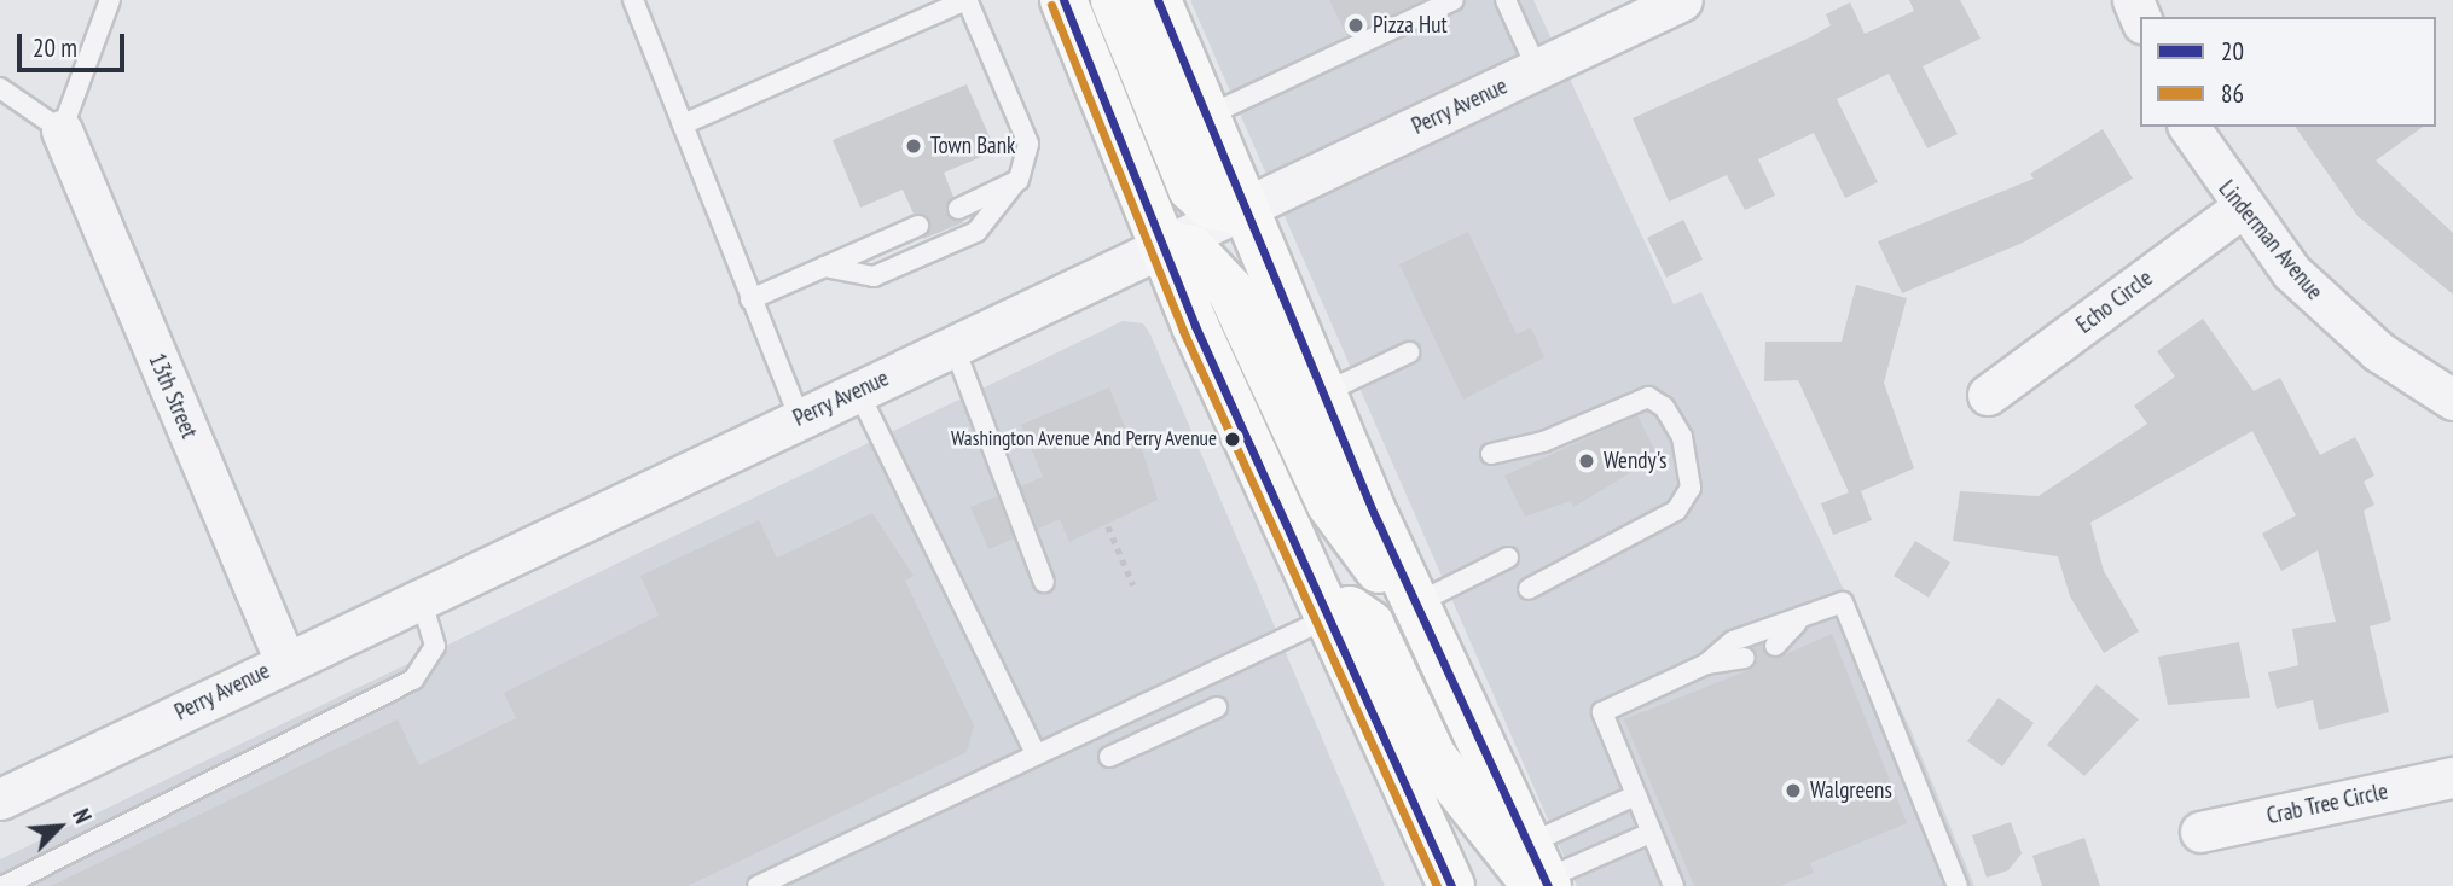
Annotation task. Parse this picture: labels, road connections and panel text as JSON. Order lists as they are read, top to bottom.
{
  "streets": {
    "street": [
      "Perry Avenue",
      "Linderman Avenue",
      "Echo Circle",
      "13th Street",
      "Crab Tree Circle"
    ]
  },
  "crossings": [
    ["Perry Avenue", "13th Street"],
    ["Linderman Avenue", "Echo Circle"]
  ],
  "places": [
    "Pizza Hut",
    "Town Bank",
    "Washington Avenue And Perry Avenue",
    "Wendy's",
    "Walgreens"
  ],
  "lines": ["transit line 20", "transit line 86"],
  "legend": ["20", "86"],
  "scale_bar": "20 m",
  "north": "top right"
}
